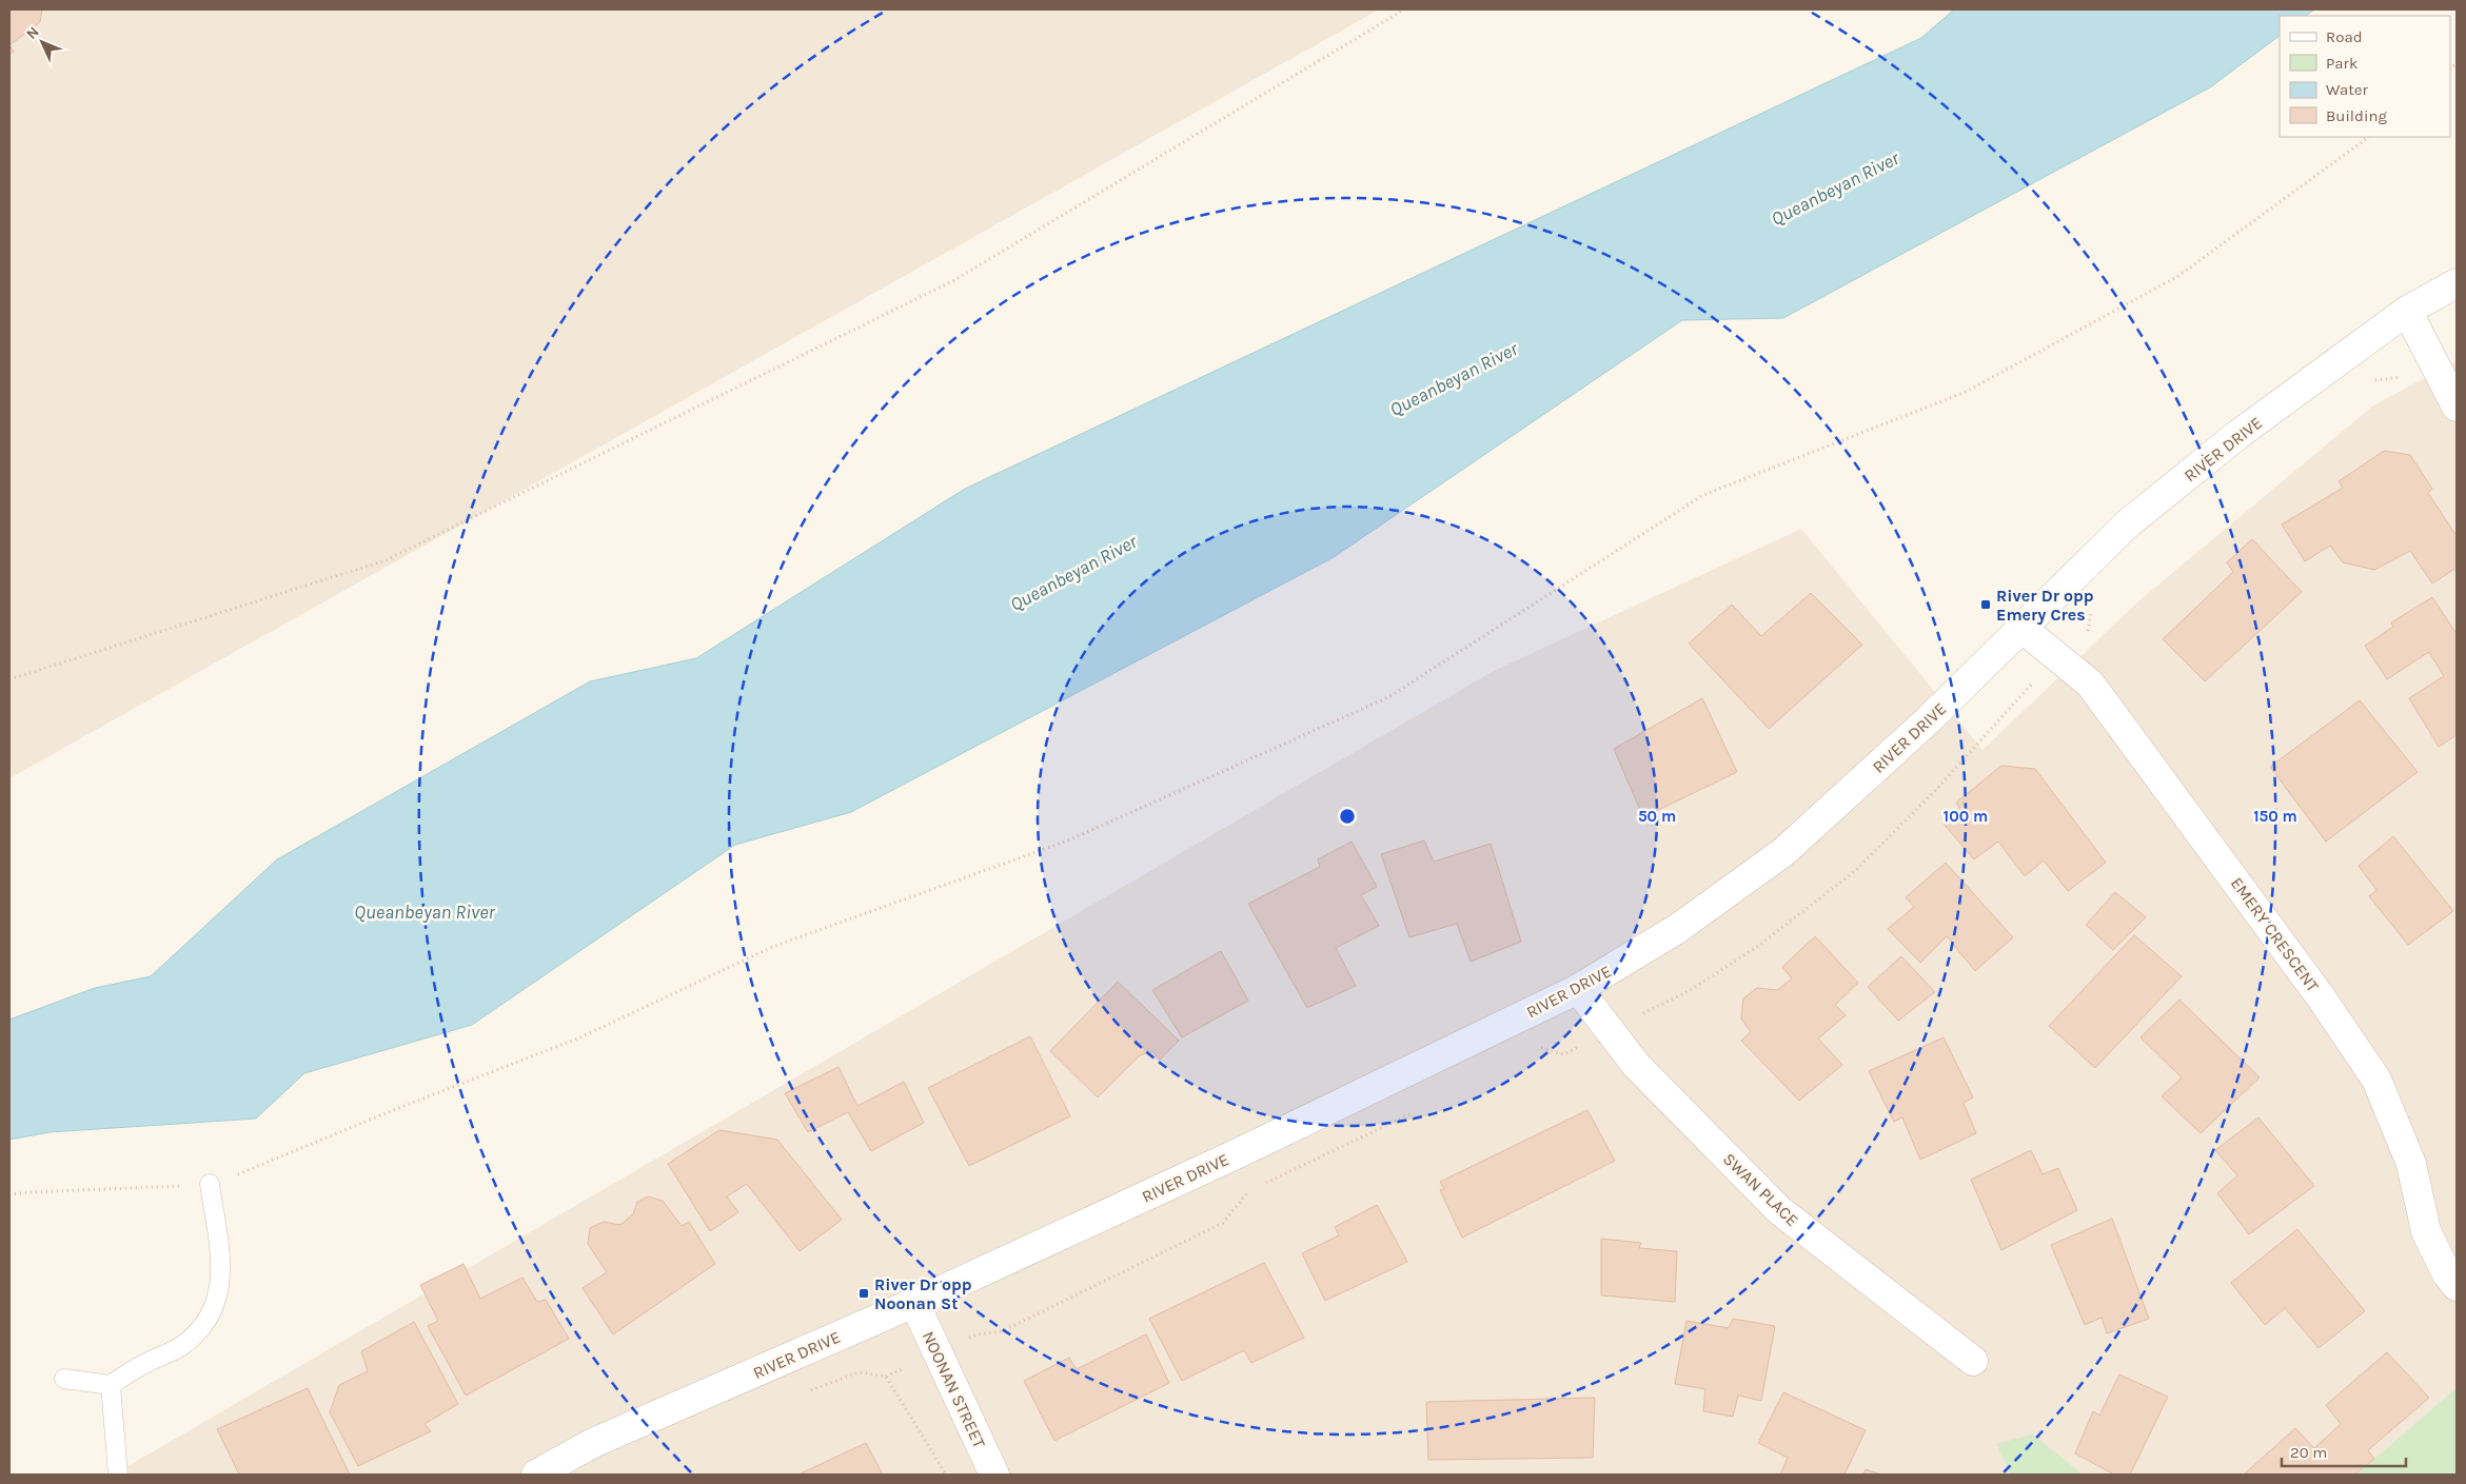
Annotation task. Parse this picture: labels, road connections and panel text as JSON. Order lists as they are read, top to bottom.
{
  "streets": {
    "street": [
      "RIVER DRIVE",
      "EMERY CRESCENT",
      "SWAN PLACE",
      "NOONAN STREET"
    ]
  },
  "crossings": [
    ["RIVER DRIVE", "EMERY CRESCENT"],
    ["RIVER DRIVE", "SWAN PLACE"],
    ["RIVER DRIVE", "NOONAN STREET"]
  ],
  "water": ["Queanbeyan River"],
  "places": {
    "transit": ["River Dr opp Emery Cres", "River Dr opp Noonan St"]
  },
  "legend": [
    "Road",
    "Park",
    "Water",
    "Building"
  ],
  "scale_bar": "20 m",
  "north": "top left",
  "rings": ["50 m", "100 m", "150 m"]
}
